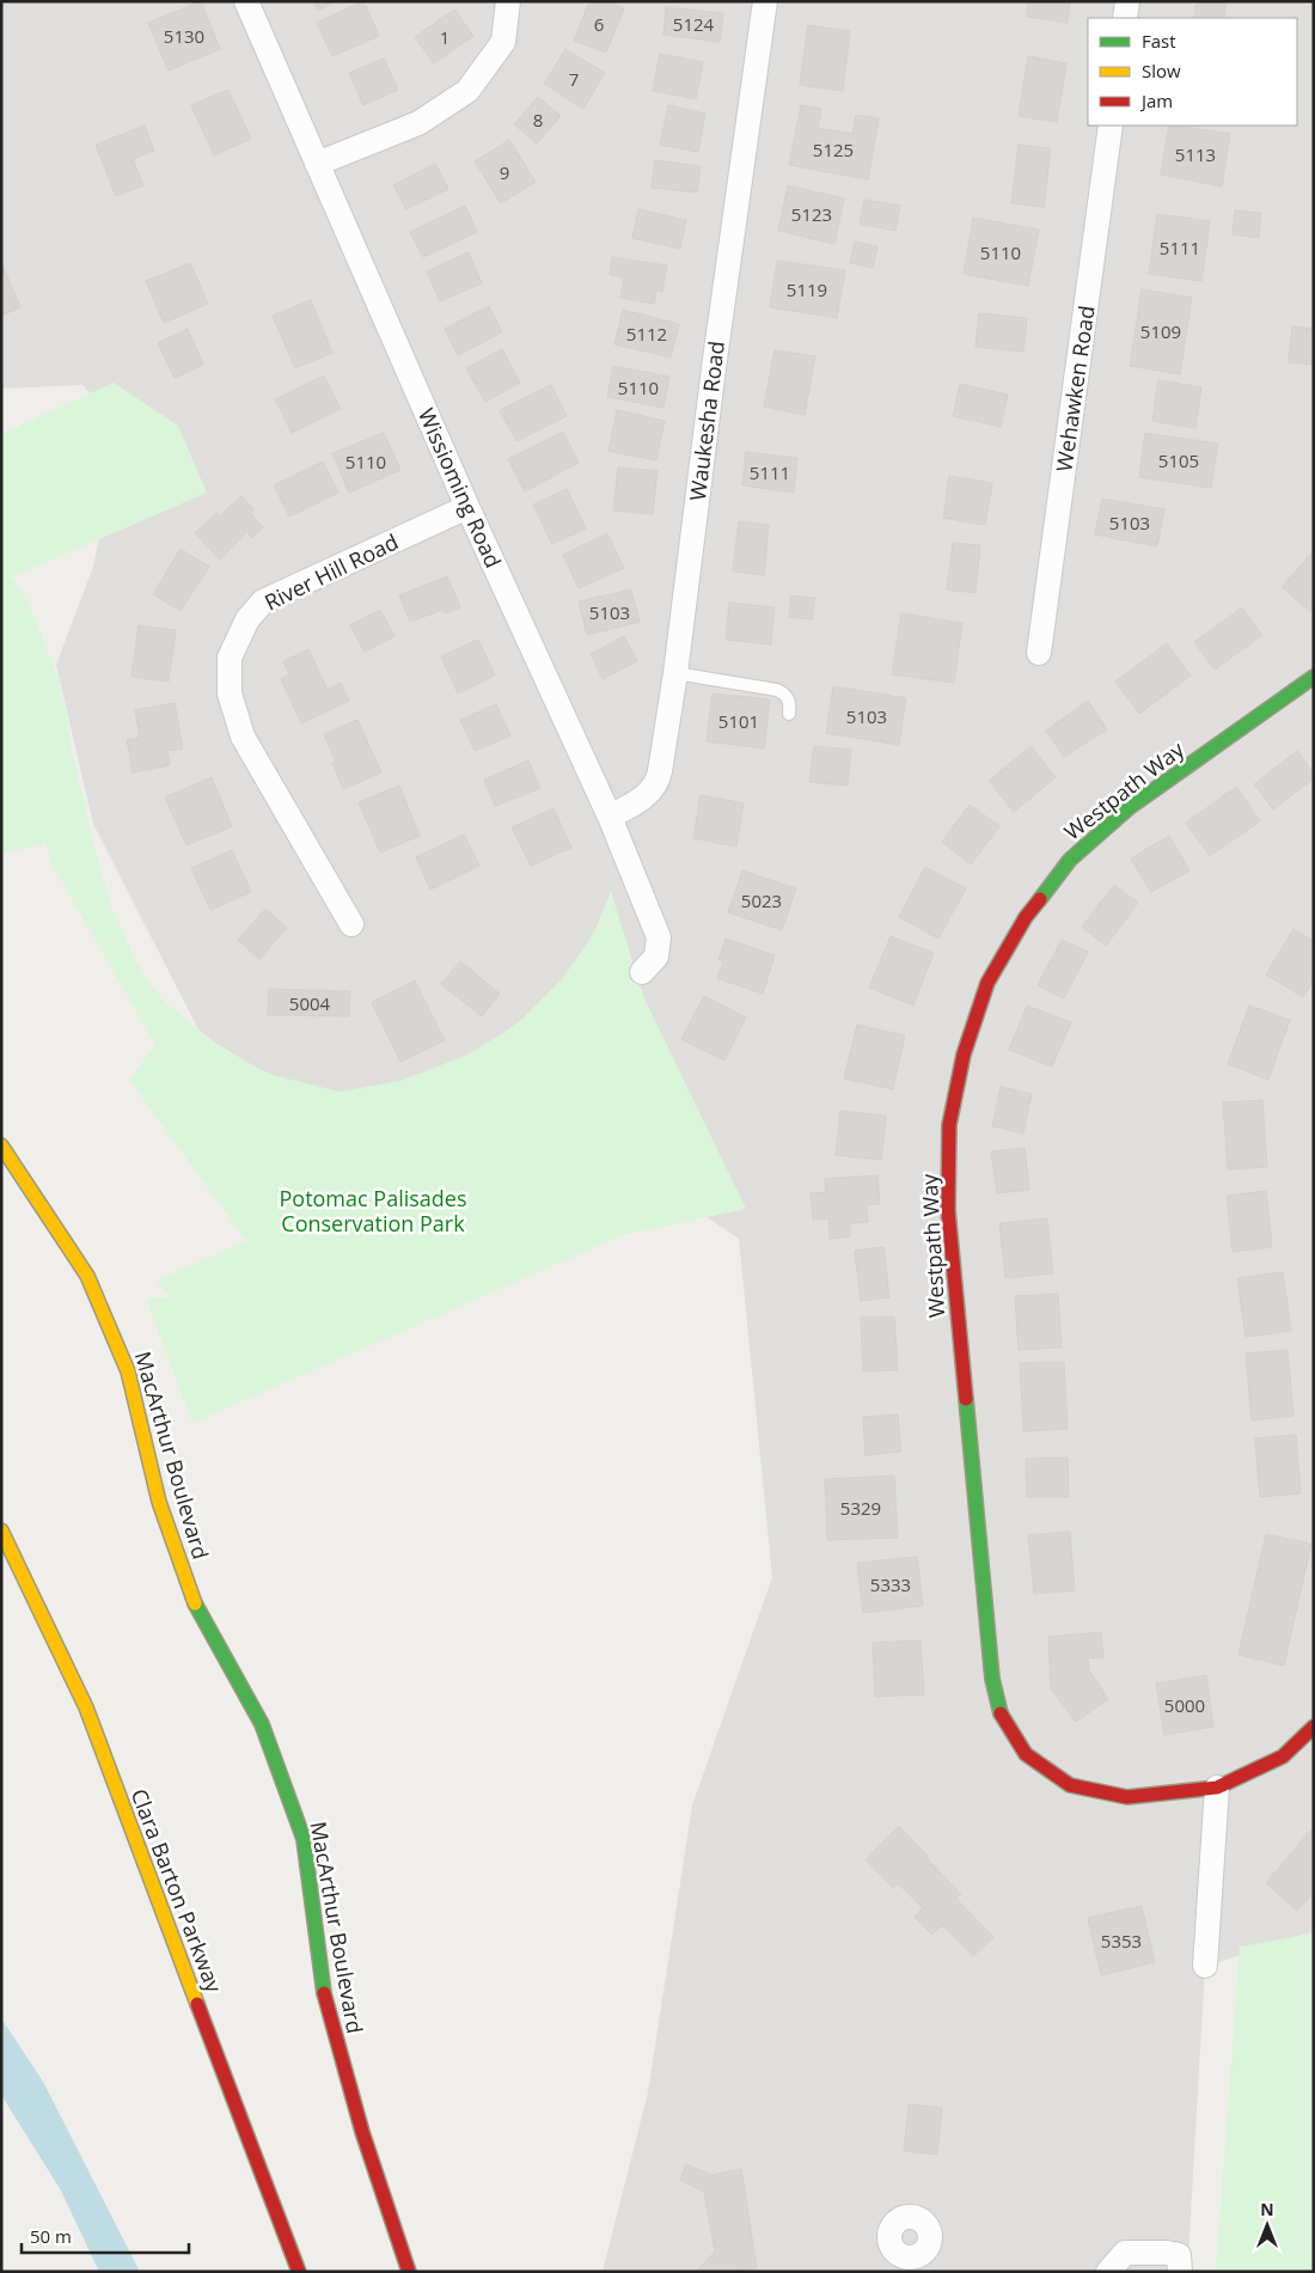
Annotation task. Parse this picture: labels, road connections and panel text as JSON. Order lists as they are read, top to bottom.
{
  "streets": {
    "main road": ["Westpath Way", "MacArthur Boulevard", "Clara Barton Parkway"],
    "street": [
      "Wehawken Road",
      "Waukesha Road",
      "Wissioming Road",
      "River Hill Road"
    ]
  },
  "crossings": [
    ["Waukesha Road", "Wissioming Road"],
    ["Wissioming Road", "River Hill Road"]
  ],
  "parks": ["Potomac Palisades Conservation Park"],
  "house_numbers": [
    "6",
    "5124",
    "5130",
    "1",
    "7",
    "8",
    "5125",
    "5113",
    "9",
    "5123",
    "5111",
    "5110",
    "5119",
    "5109",
    "5112",
    "5110",
    "5105",
    "5110",
    "5111",
    "5103",
    "5103",
    "5103",
    "5101",
    "5023",
    "5004",
    "5329",
    "5333",
    "5000",
    "5353"
  ],
  "legend": ["Fast", "Slow", "Jam"],
  "scale_bar": "50 m",
  "north": "top"
}
